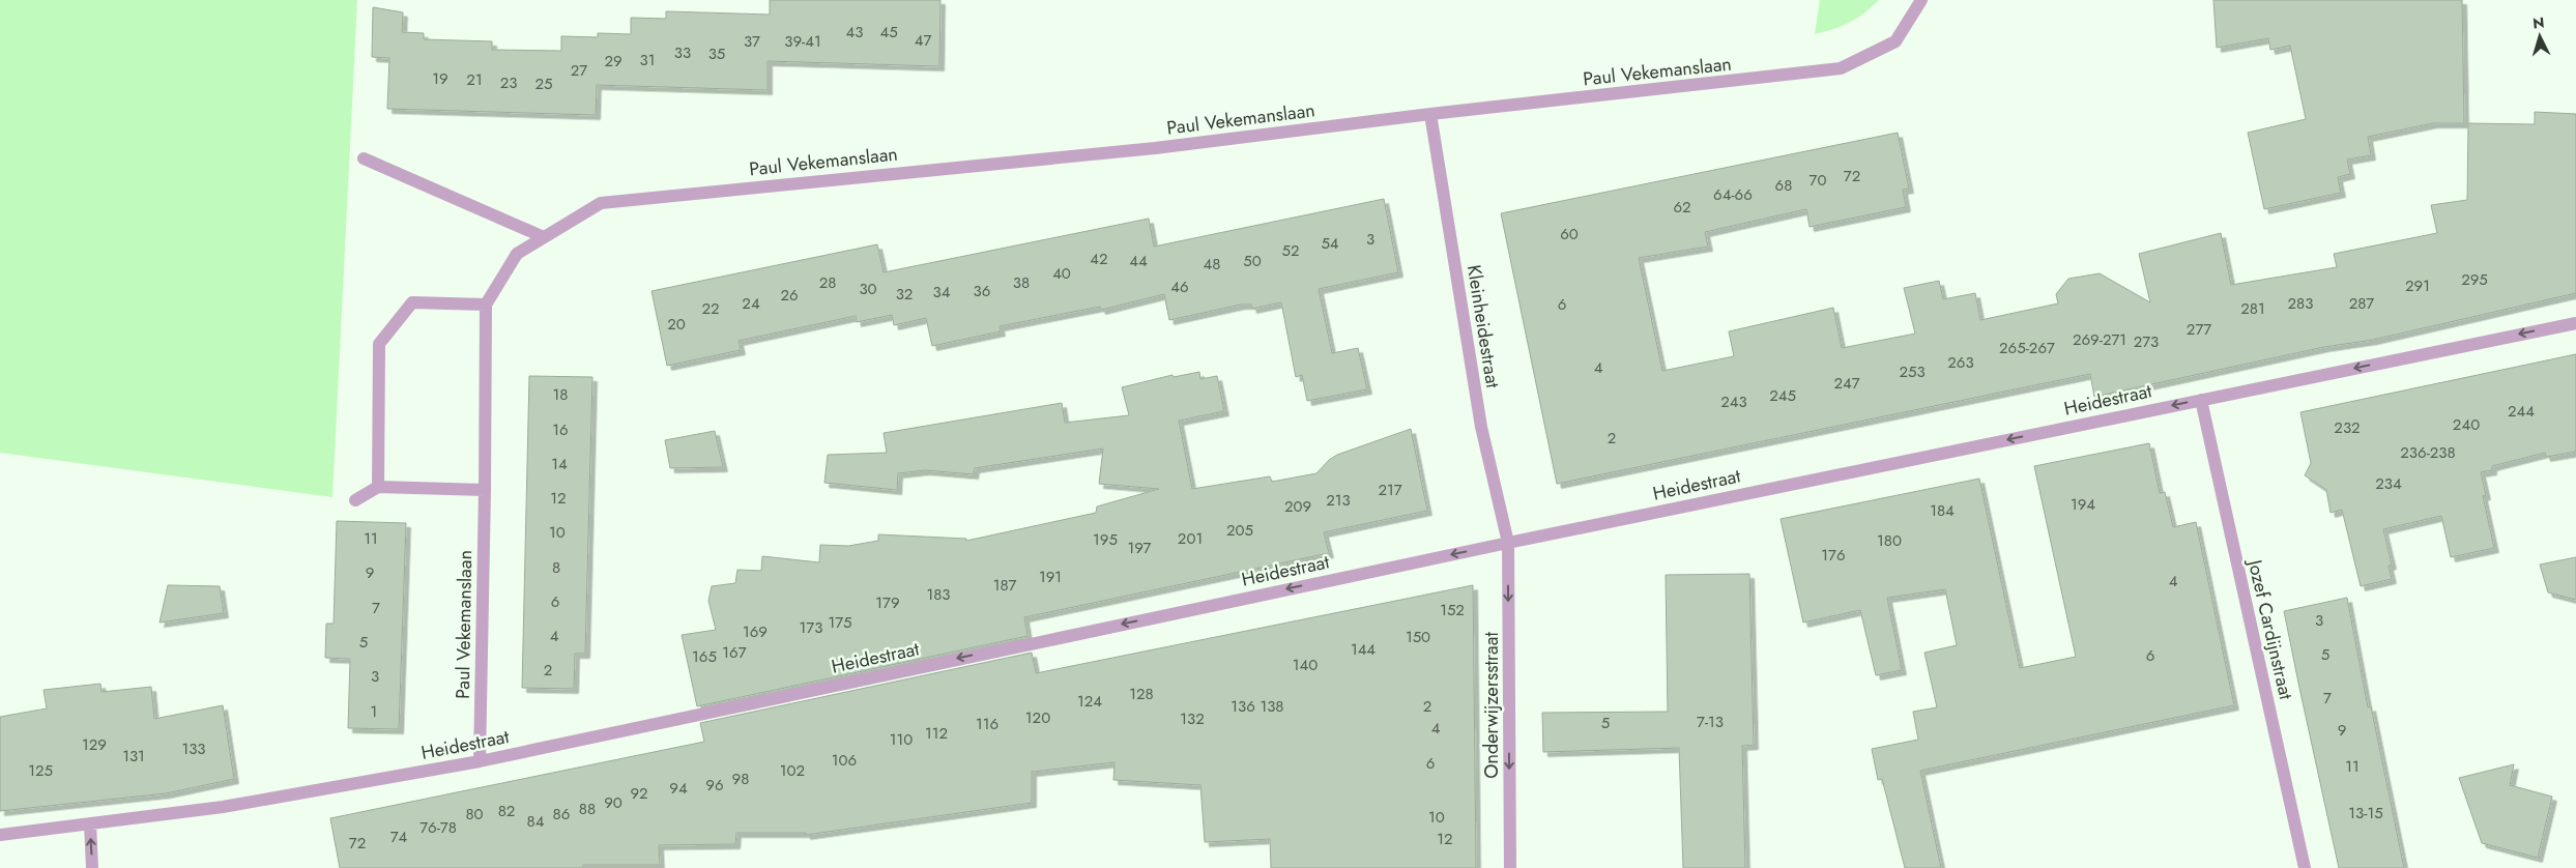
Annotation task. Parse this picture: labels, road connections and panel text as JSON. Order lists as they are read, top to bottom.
{
  "streets": {
    "street": [
      "Paul Vekemanslaan",
      "Kleinheidestraat",
      "Heidestraat",
      "Jozef Cardijnstraat",
      "Onderwijzersstraat"
    ]
  },
  "crossings": [
    ["Paul Vekemanslaan", "Kleinheidestraat"],
    ["Paul Vekemanslaan", "Heidestraat"],
    ["Kleinheidestraat", "Heidestraat"],
    ["Kleinheidestraat", "Onderwijzersstraat"],
    ["Heidestraat", "Jozef Cardijnstraat"],
    ["Heidestraat", "Onderwijzersstraat"]
  ],
  "one_way": ["Heidestraat", "Onderwijzersstraat"],
  "house_numbers": [
    "43",
    "45",
    "47",
    "37",
    "39-41",
    "33",
    "35",
    "31",
    "29",
    "27",
    "19",
    "21",
    "23",
    "25",
    "72",
    "70",
    "68",
    "64-66",
    "62",
    "60",
    "3",
    "54",
    "52",
    "42",
    "44",
    "50",
    "48",
    "40",
    "295",
    "28",
    "38",
    "291",
    "46",
    "30",
    "36",
    "34",
    "32",
    "26",
    "24",
    "283",
    "287",
    "6",
    "22",
    "281",
    "20",
    "277",
    "269-271",
    "273",
    "265-267",
    "263",
    "4",
    "253",
    "247",
    "18",
    "245",
    "243",
    "244",
    "240",
    "232",
    "16",
    "2",
    "236-238",
    "14",
    "234",
    "217",
    "12",
    "213",
    "194",
    "209",
    "184",
    "205",
    "10",
    "11",
    "201",
    "195",
    "180",
    "197",
    "176",
    "8",
    "9",
    "191",
    "4",
    "187",
    "183",
    "6",
    "179",
    "7",
    "152",
    "3",
    "175",
    "173",
    "169",
    "4",
    "150",
    "5",
    "144",
    "167",
    "5",
    "6",
    "165",
    "140",
    "2",
    "3",
    "128",
    "7",
    "124",
    "136",
    "138",
    "2",
    "1",
    "120",
    "132",
    "7-13",
    "5",
    "116",
    "4",
    "9",
    "112",
    "110",
    "129",
    "133",
    "131",
    "106",
    "6",
    "11",
    "125",
    "102",
    "98",
    "96",
    "94",
    "92",
    "90",
    "88",
    "82",
    "13-15",
    "80",
    "86",
    "10",
    "84",
    "76-78",
    "74",
    "12",
    "72"
  ],
  "north": "top"
}
